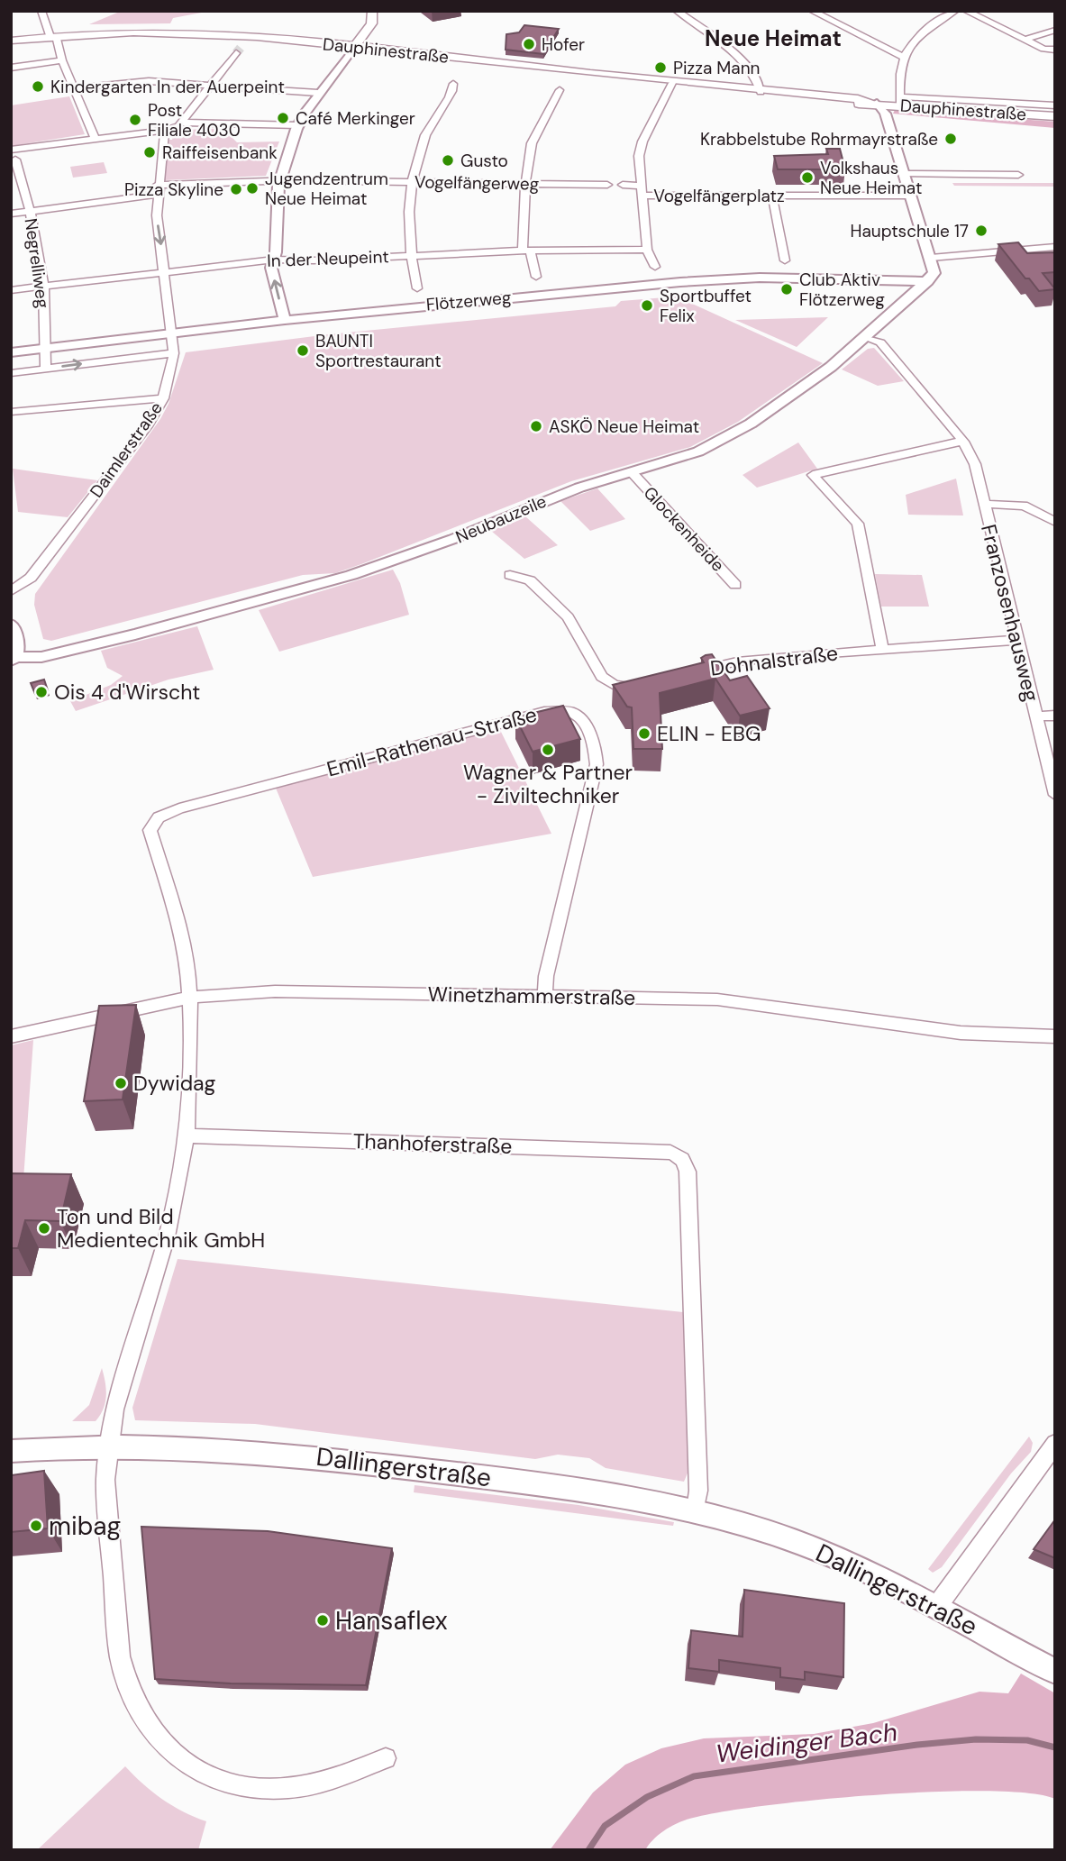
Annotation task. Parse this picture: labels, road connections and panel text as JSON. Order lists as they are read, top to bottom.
{
  "streets": {
    "main road": ["Dauphinestraße"],
    "street": [
      "Vogelfängerweg",
      "Vogelfängerplatz",
      "In der Neupeint",
      "Negrelliweg",
      "Flötzerweg",
      "Daimlerstraße",
      "Neubauzeile",
      "Glockenheide",
      "Franzosenhausweg",
      "Dohnalstraße",
      "Emil-Rathenau-Straße",
      "Winetzhammerstraße",
      "Thanhoferstraße",
      "Dallingerstraße"
    ]
  },
  "crossings": [
    ["Vogelfängerweg", "Negrelliweg"],
    ["Vogelfängerweg", "Daimlerstraße"],
    ["In der Neupeint", "Negrelliweg"],
    ["In der Neupeint", "Daimlerstraße"],
    ["Negrelliweg", "Flötzerweg"],
    ["Flötzerweg", "Daimlerstraße"],
    ["Flötzerweg", "Neubauzeile"],
    ["Neubauzeile", "Glockenheide"],
    ["Neubauzeile", "Franzosenhausweg"],
    ["Franzosenhausweg", "Dohnalstraße"],
    ["Emil-Rathenau-Straße", "Winetzhammerstraße"],
    ["Thanhoferstraße", "Dallingerstraße"]
  ],
  "districts": ["Neue Heimat"],
  "water": ["Weidinger Bach"],
  "places": [
    "Hofer",
    "Pizza Mann",
    "Kindergarten In der Auerpeint",
    "Café Merkinger",
    "Post Filiale 4030",
    "Krabbelstube Rohrmayrstraße",
    "Raiffeisenbank",
    "Gusto",
    "Volkshaus Neue Heimat",
    "Jugendzentrum Neue Heimat",
    "Pizza Skyline",
    "Hauptschule 17",
    "Club Aktiv Flötzerweg",
    "Sportbuffet Felix",
    "BAUNTI Sportrestaurant",
    "ASKÖ Neue Heimat",
    "Ois 4 d'Wirscht",
    "ELIN - EBG",
    "Wagner & Partner - Ziviltechniker",
    "Dywidag",
    "Ton und Bild Medientechnik GmbH",
    "mibag",
    "Hansaflex"
  ]
}
